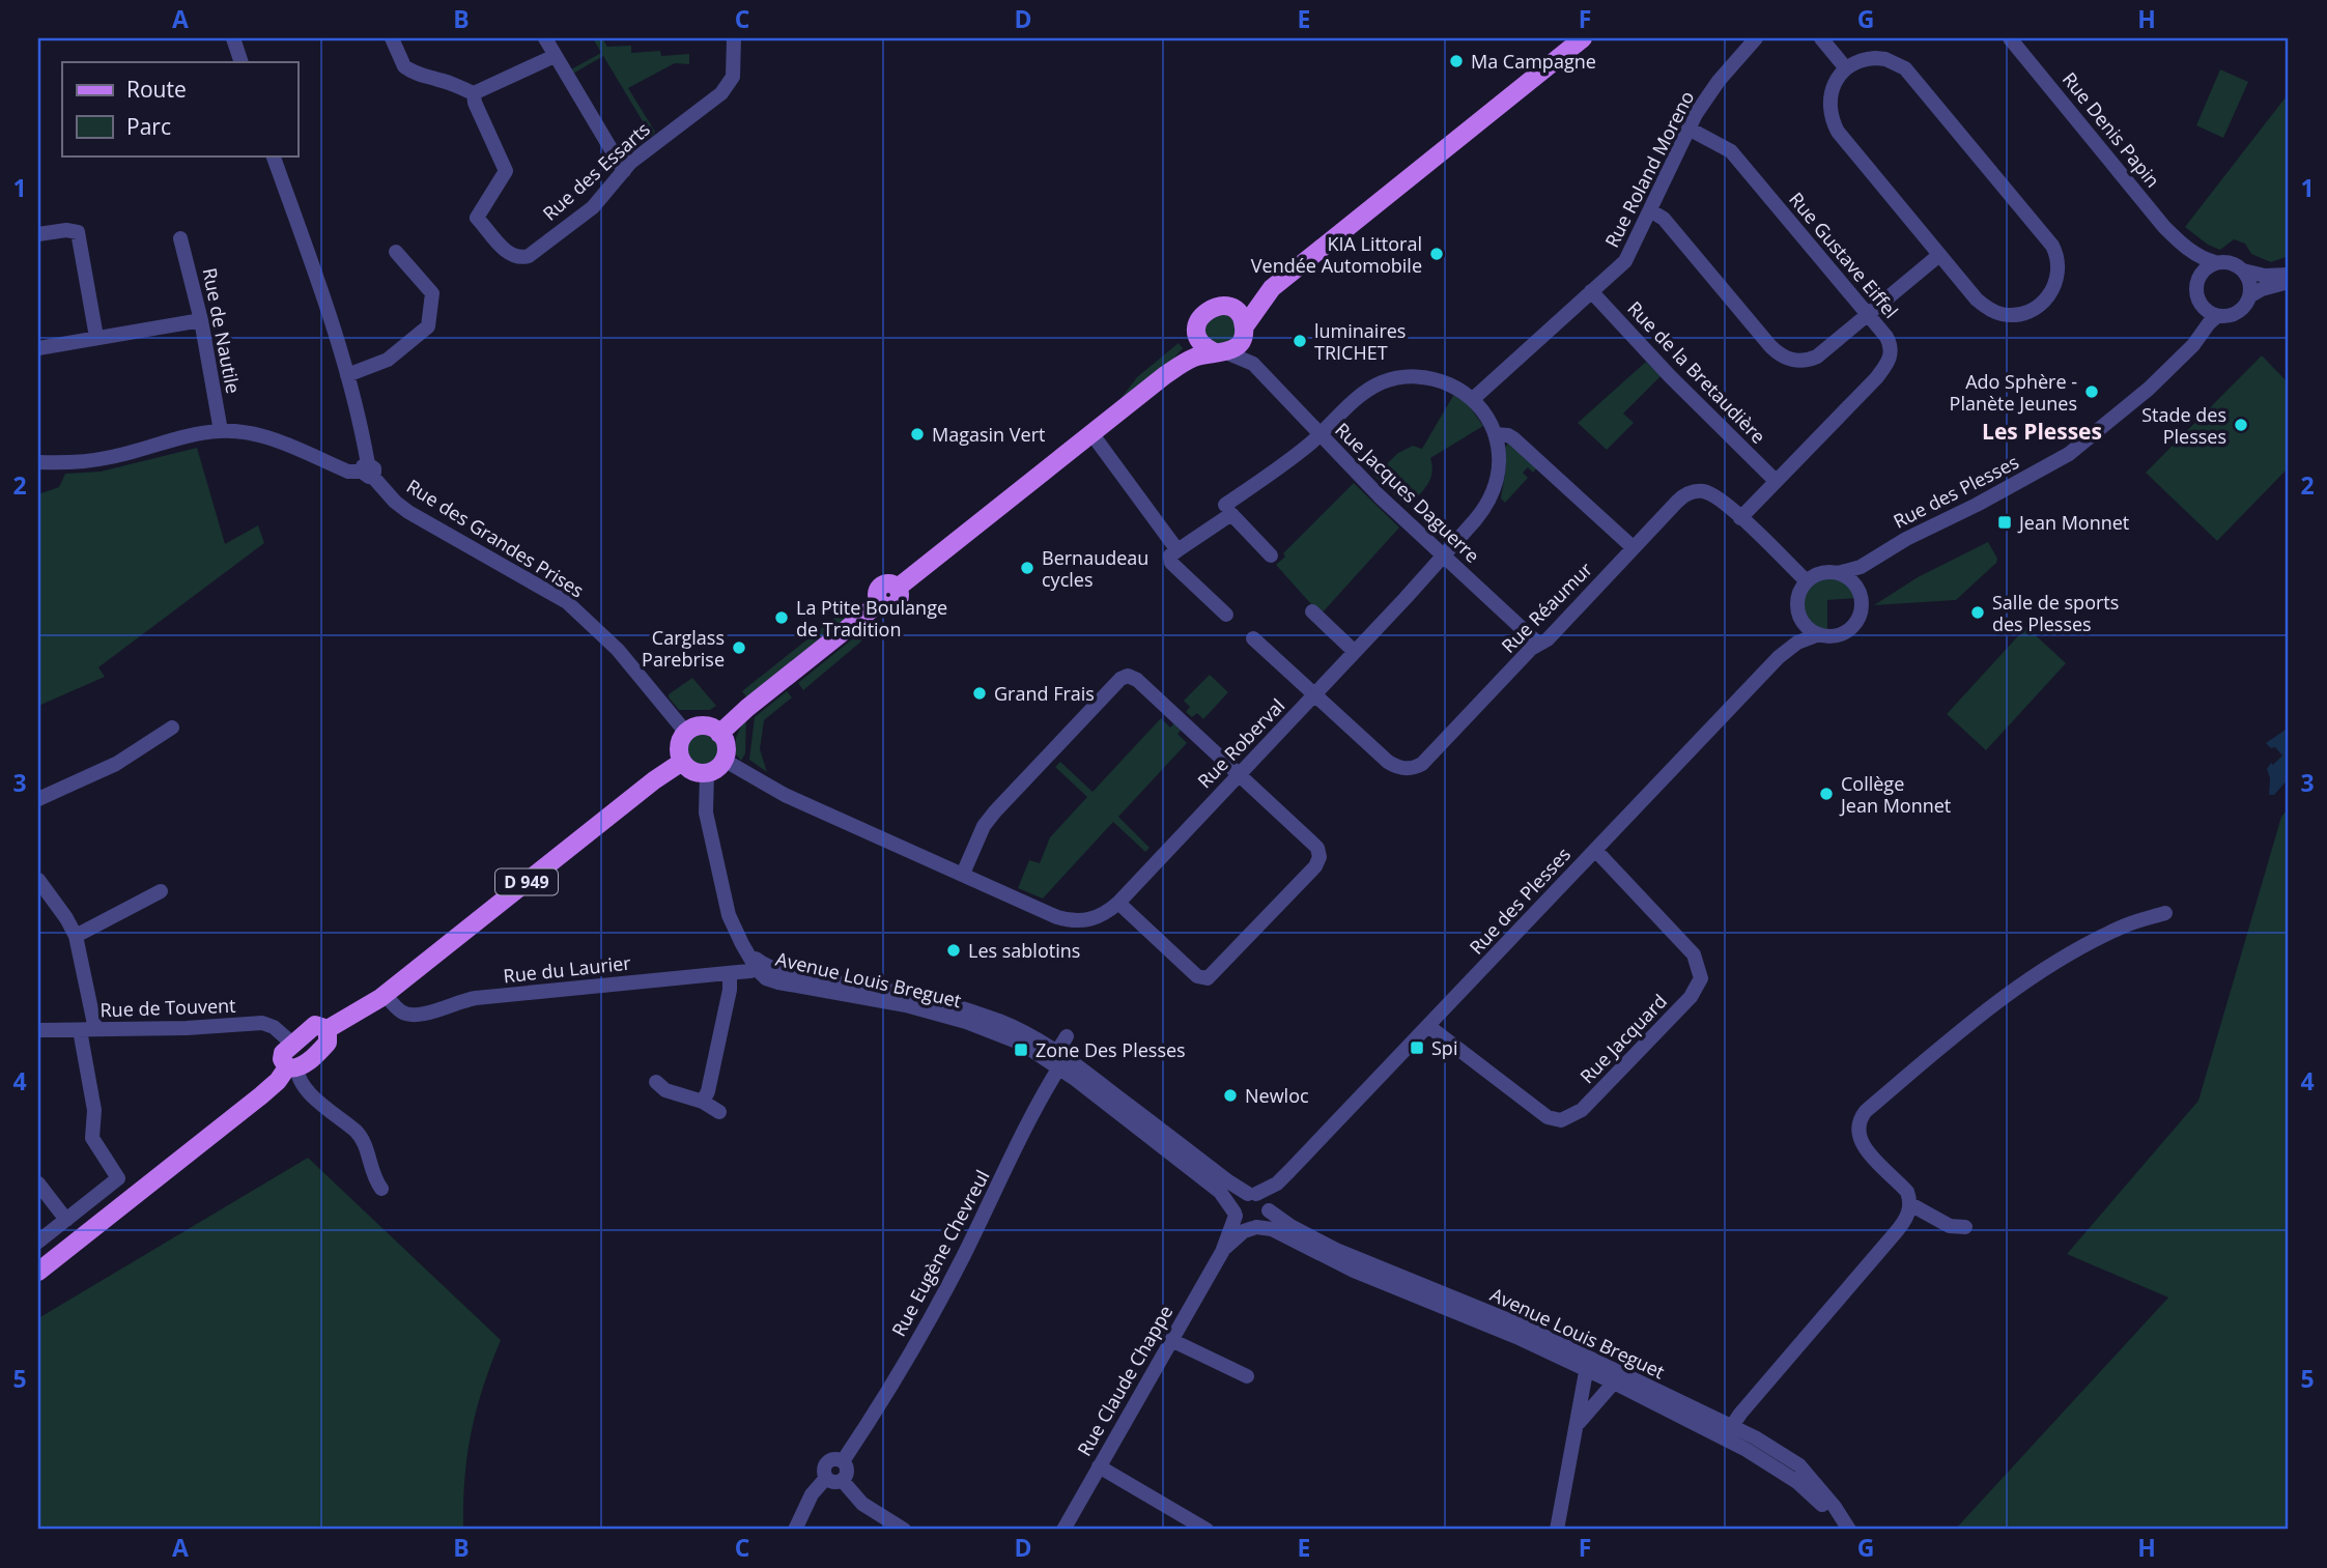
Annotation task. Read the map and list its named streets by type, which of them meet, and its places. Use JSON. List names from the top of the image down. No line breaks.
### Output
{"streets":{"main road":["D 949"],"street":["Rue Denis Papin","Rue Roland Moreno","Rue des Essarts","Rue Gustave Eiffel","Rue de Nautile","Rue de la Bretaudière","Rue des Plesses","Rue Jacques Daguerre","Rue des Grandes Prises","Rue Réaumur","Rue Roberval","Rue du Laurier","Avenue Louis Breguet","Rue de Touvent","Rue Jacquard","Rue Eugène Chevreul","Rue Claude Chappe"]},"crossings":[["Rue Denis Papin","Rue des Plesses"],["Rue Roland Moreno","Rue Gustave Eiffel"],["Rue Roland Moreno","Rue de la Bretaudière"],["Rue Roland Moreno","Rue Roberval"],["Rue Gustave Eiffel","Rue de la Bretaudière"],["Rue Gustave Eiffel","Rue Réaumur"],["Rue des Plesses","Rue Réaumur"],["Rue des Plesses","Avenue Louis Breguet"],["Rue des Plesses","Rue Jacquard"],["Rue des Plesses","Rue Claude Chappe"],["Rue Jacques Daguerre","Rue Réaumur"],["Rue Jacques Daguerre","Rue Roberval"],["Rue des Grandes Prises","Rue Roberval"],["Rue des Grandes Prises","D 949"],["Rue des Grandes Prises","Avenue Louis Breguet"],["Rue Réaumur","Rue Roberval"],["Rue Roberval","D 949"],["Rue Roberval","Avenue Louis Breguet"],["D 949","Rue du Laurier"],["D 949","Avenue Louis Breguet"],["Rue du Laurier","Avenue Louis Breguet"],["Avenue Louis Breguet","Rue Eugène Chevreul"],["Avenue Louis Breguet","Rue Claude Chappe"]],"districts":["Les Plesses"],"places":{"other":["Ma Campagne","KIA Littoral Vendée Automobile","luminaires TRICHET","Ado Sphère - Planète Jeunes","Stade des Plesses","Magasin Vert","Bernaudeau cycles","Salle de sports des Plesses","La Ptite Boulange de Tradition","Carglass Parebrise","Grand Frais","Collège Jean Monnet","Les sablotins","Newloc"],"transit":["Jean Monnet","Spi","Zone Des Plesses"]},"legend":["Route","Parc"],"grid":{"columns":["A","B","C","D","E","F","G","H"],"rows":["1","2","3","4","5"]}}
